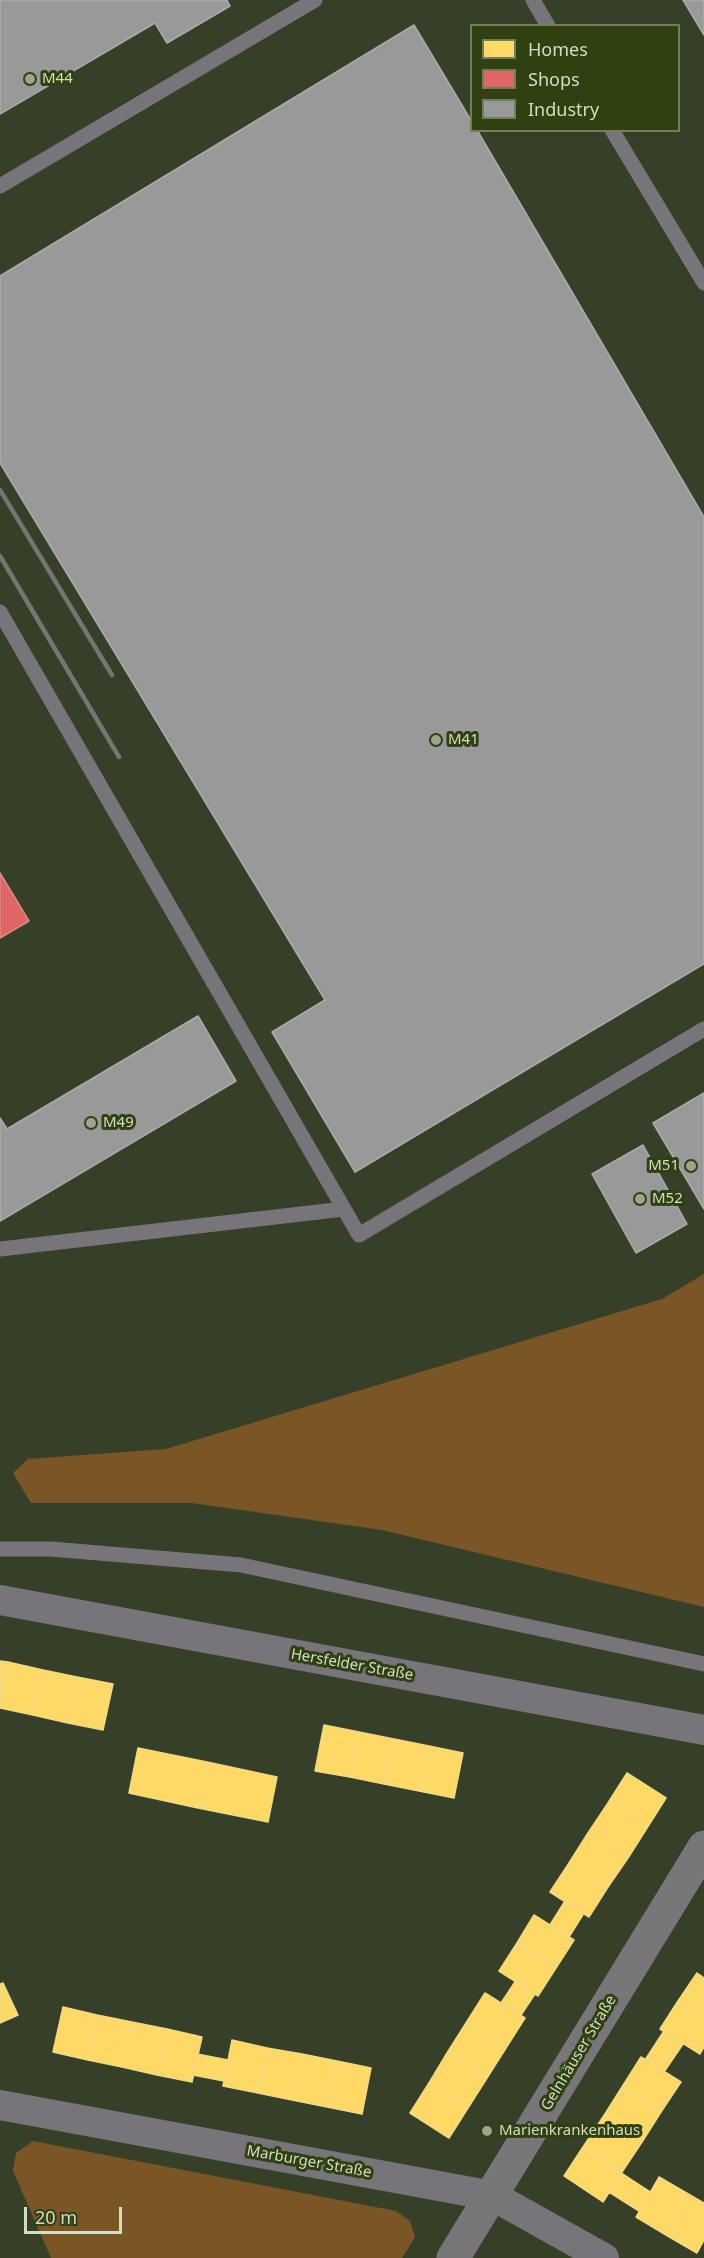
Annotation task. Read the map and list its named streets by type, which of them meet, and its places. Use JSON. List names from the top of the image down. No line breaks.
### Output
{"streets":{"main road":["Gelnhäuser Straße"],"street":["Hersfelder Straße","Marburger Straße"]},"crossings":[["Gelnhäuser Straße","Marburger Straße"]],"places":["M44","M41","M49","M51","M52","Marienkrankenhaus"],"legend":["Homes","Shops","Industry"],"scale_bar":"20 m"}
